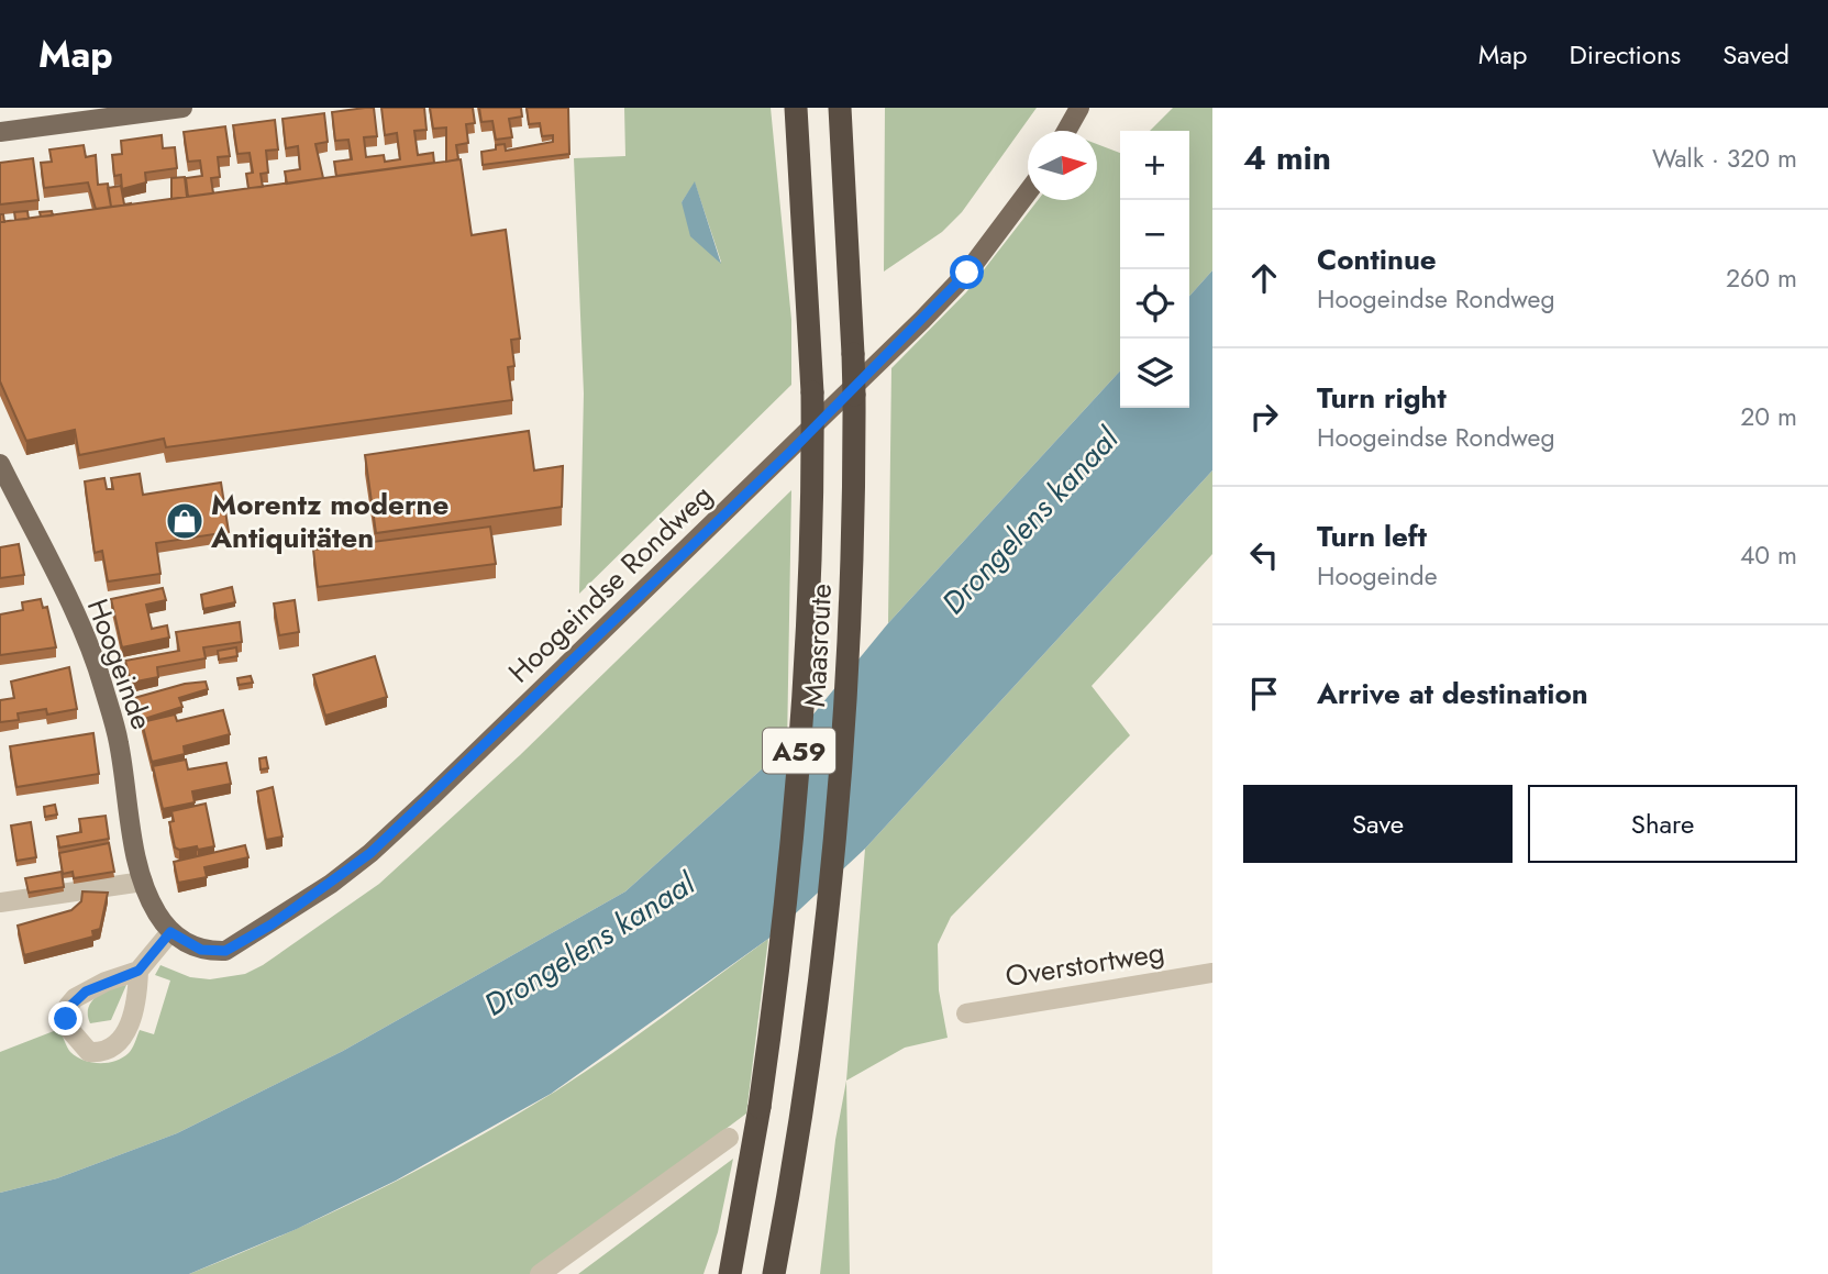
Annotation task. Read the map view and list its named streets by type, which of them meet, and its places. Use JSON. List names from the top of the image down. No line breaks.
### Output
{"streets":{"highway":["Maasroute","A59"],"main road":["Hoogeindse Rondweg","Hoogeinde"],"street":["Overstortweg"]},"crossings":[["Hoogeindse Rondweg","Hoogeinde"]],"water":["Drongelens kanaal"],"places":{"shop":["Morentz moderne Antiquitäten"]},"north":"right","page":{"header":"Map","nav":["Map","Directions","Saved"],"heading":["4 min","Walk · 320 m"],"map_buttons":["+","−"],"list":[["Continue","Hoogeindse Rondweg","260 m"],["Turn right","Hoogeindse Rondweg","20 m"],["Turn left","Hoogeinde","40 m"],"Arrive at destination"],"buttons":["Save","Share"]}}
